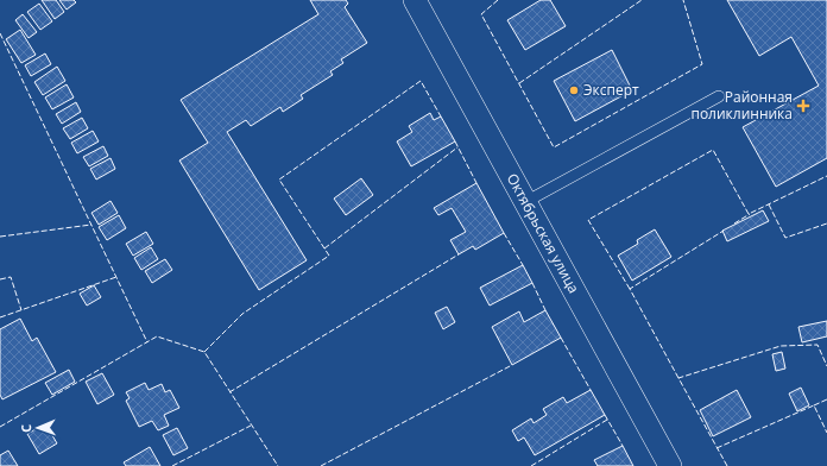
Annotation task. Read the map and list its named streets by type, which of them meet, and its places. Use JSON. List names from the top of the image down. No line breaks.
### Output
{"streets":{"street":["Октябрьская улица"]},"places":{"other":["Эксперт"],"health":["Районная поликлинника"]},"north":"left"}
